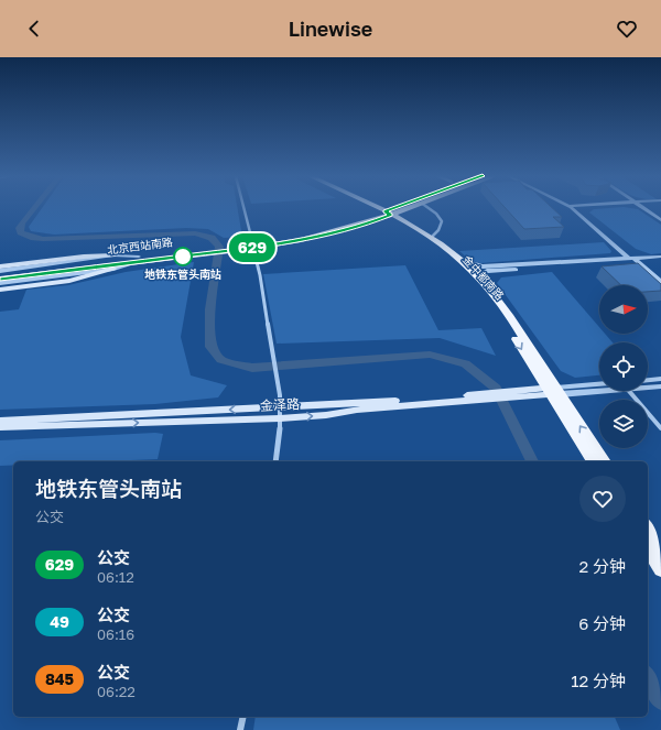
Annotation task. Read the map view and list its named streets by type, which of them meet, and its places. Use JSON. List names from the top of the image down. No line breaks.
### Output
{"streets":{"main road":["北京西站南路","金泽路"]},"places":["地铁东管头南站"],"lines":["bus line 629"],"north":"right","page":{"header":"Linewise","on_map":"629","heading":["地铁东管头南站","公交"],"list":[{"mark":"629","name":"公交","note":"06:12","value":"2 分钟"},{"mark":"49","name":"公交","note":"06:16","value":"6 分钟"},{"mark":"845","name":"公交","note":"06:22","value":"12 分钟"}]}}
